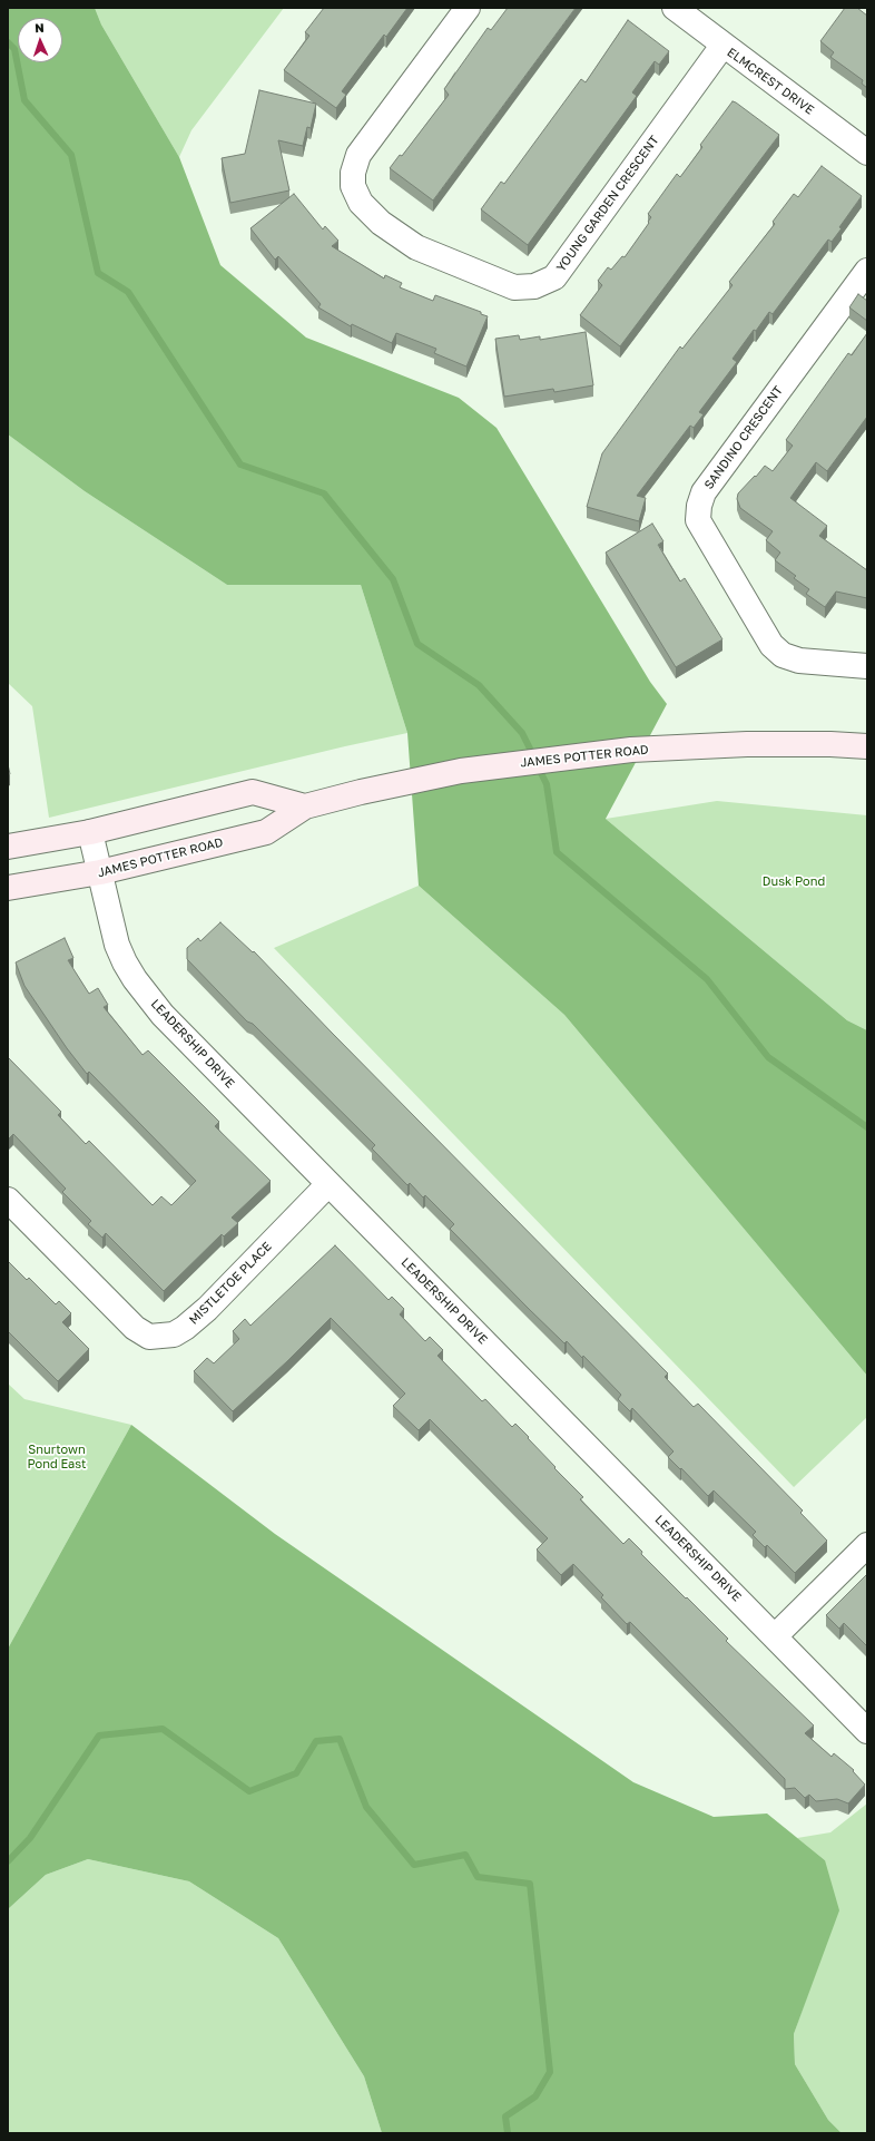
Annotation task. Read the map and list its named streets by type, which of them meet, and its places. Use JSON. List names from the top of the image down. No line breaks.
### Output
{"streets":{"main road":["JAMES POTTER ROAD"],"street":["ELMCREST DRIVE","YOUNG GARDEN CRESCENT","SANDINO CRESCENT","LEADERSHIP DRIVE","MISTLETOE PLACE"]},"crossings":[["ELMCREST DRIVE","YOUNG GARDEN CRESCENT"],["JAMES POTTER ROAD","LEADERSHIP DRIVE"],["LEADERSHIP DRIVE","MISTLETOE PLACE"]],"parks":["Dusk Pond","Snurtown Pond East"],"north":"top"}
